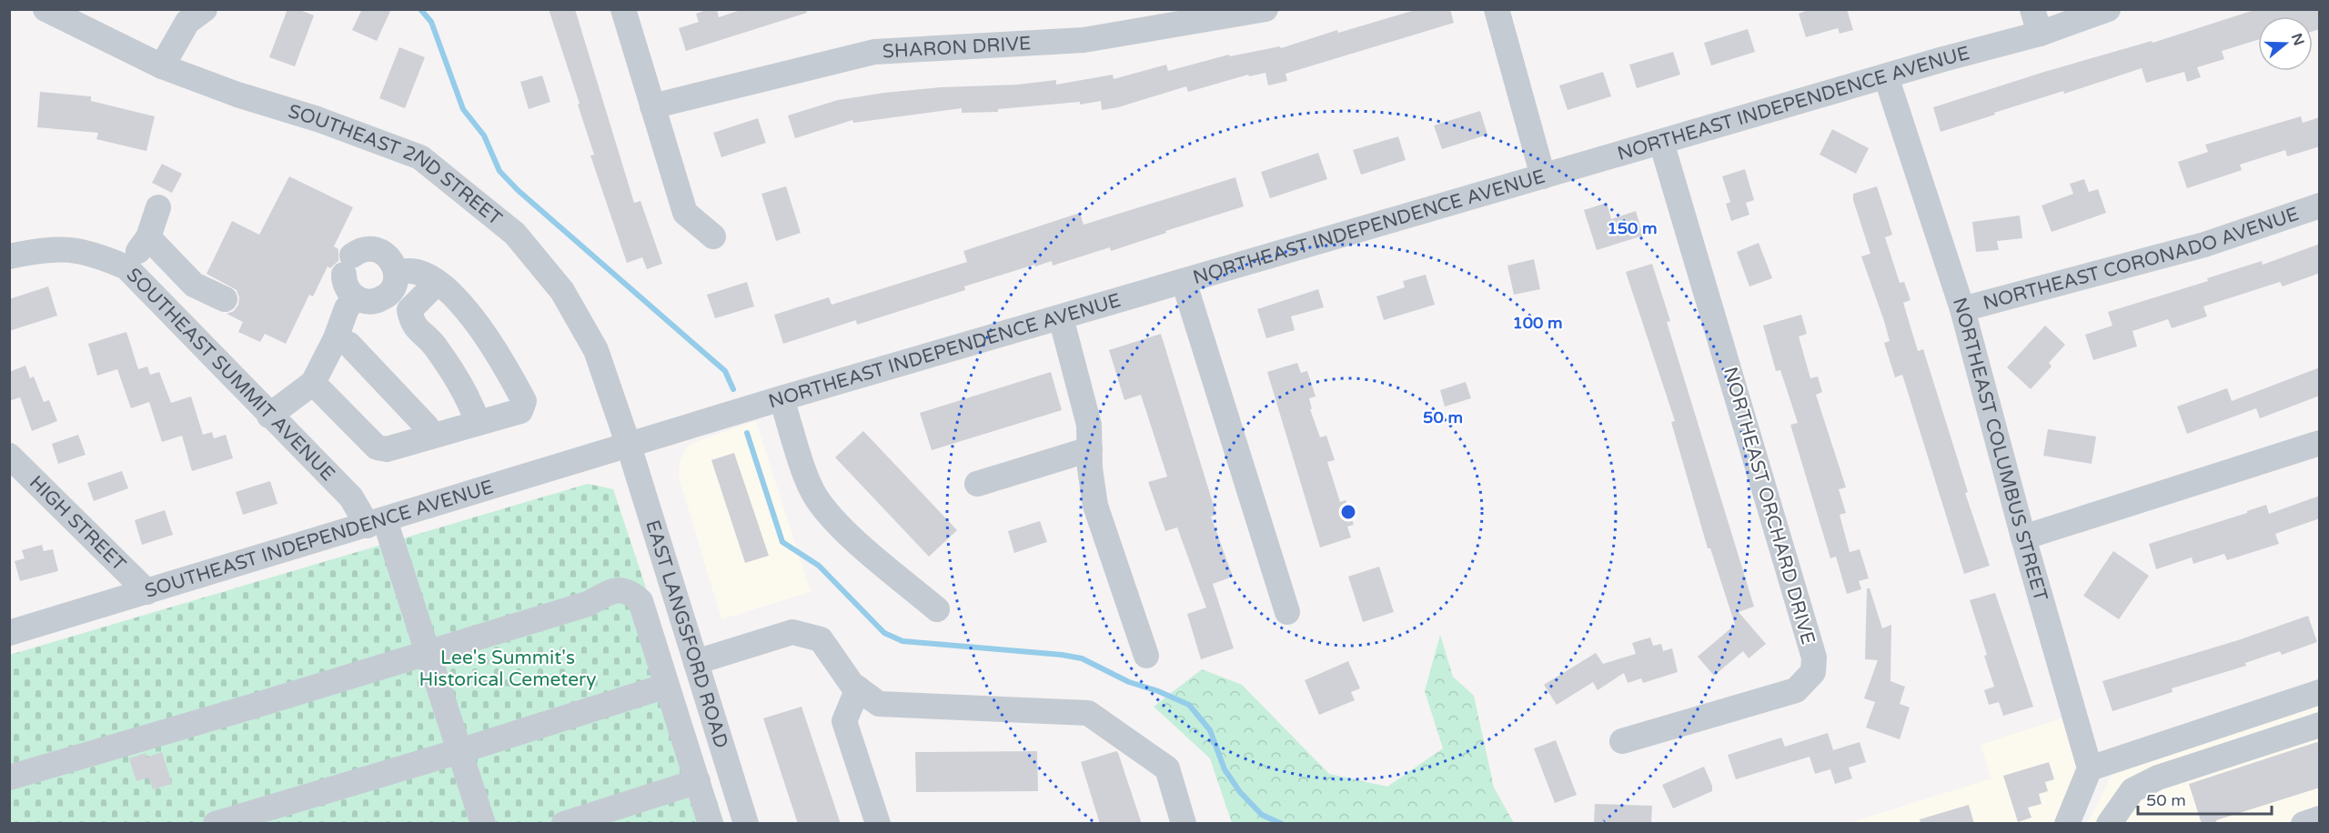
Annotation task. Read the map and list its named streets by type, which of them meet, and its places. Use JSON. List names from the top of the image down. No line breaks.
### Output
{"streets":{"street":["SHARON DRIVE","NORTHEAST INDEPENDENCE AVENUE","SOUTHEAST 2ND STREET","NORTHEAST CORONADO AVENUE","SOUTHEAST SUMMIT AVENUE","NORTHEAST COLUMBUS STREET","NORTHEAST ORCHARD DRIVE","HIGH STREET","SOUTHEAST INDEPENDENCE AVENUE","EAST LANGSFORD ROAD"]},"crossings":[["NORTHEAST INDEPENDENCE AVENUE","SOUTHEAST 2ND STREET"],["NORTHEAST INDEPENDENCE AVENUE","NORTHEAST COLUMBUS STREET"],["NORTHEAST INDEPENDENCE AVENUE","NORTHEAST ORCHARD DRIVE"],["NORTHEAST INDEPENDENCE AVENUE","SOUTHEAST INDEPENDENCE AVENUE"],["NORTHEAST INDEPENDENCE AVENUE","EAST LANGSFORD ROAD"],["SOUTHEAST 2ND STREET","SOUTHEAST INDEPENDENCE AVENUE"],["SOUTHEAST 2ND STREET","EAST LANGSFORD ROAD"],["NORTHEAST CORONADO AVENUE","NORTHEAST COLUMBUS STREET"],["SOUTHEAST SUMMIT AVENUE","SOUTHEAST INDEPENDENCE AVENUE"],["HIGH STREET","SOUTHEAST INDEPENDENCE AVENUE"],["SOUTHEAST INDEPENDENCE AVENUE","EAST LANGSFORD ROAD"]],"parks":["Lee's Summit's Historical Cemetery"],"scale_bar":"50 m","north":"right","rings":["150 m","100 m","50 m"]}
